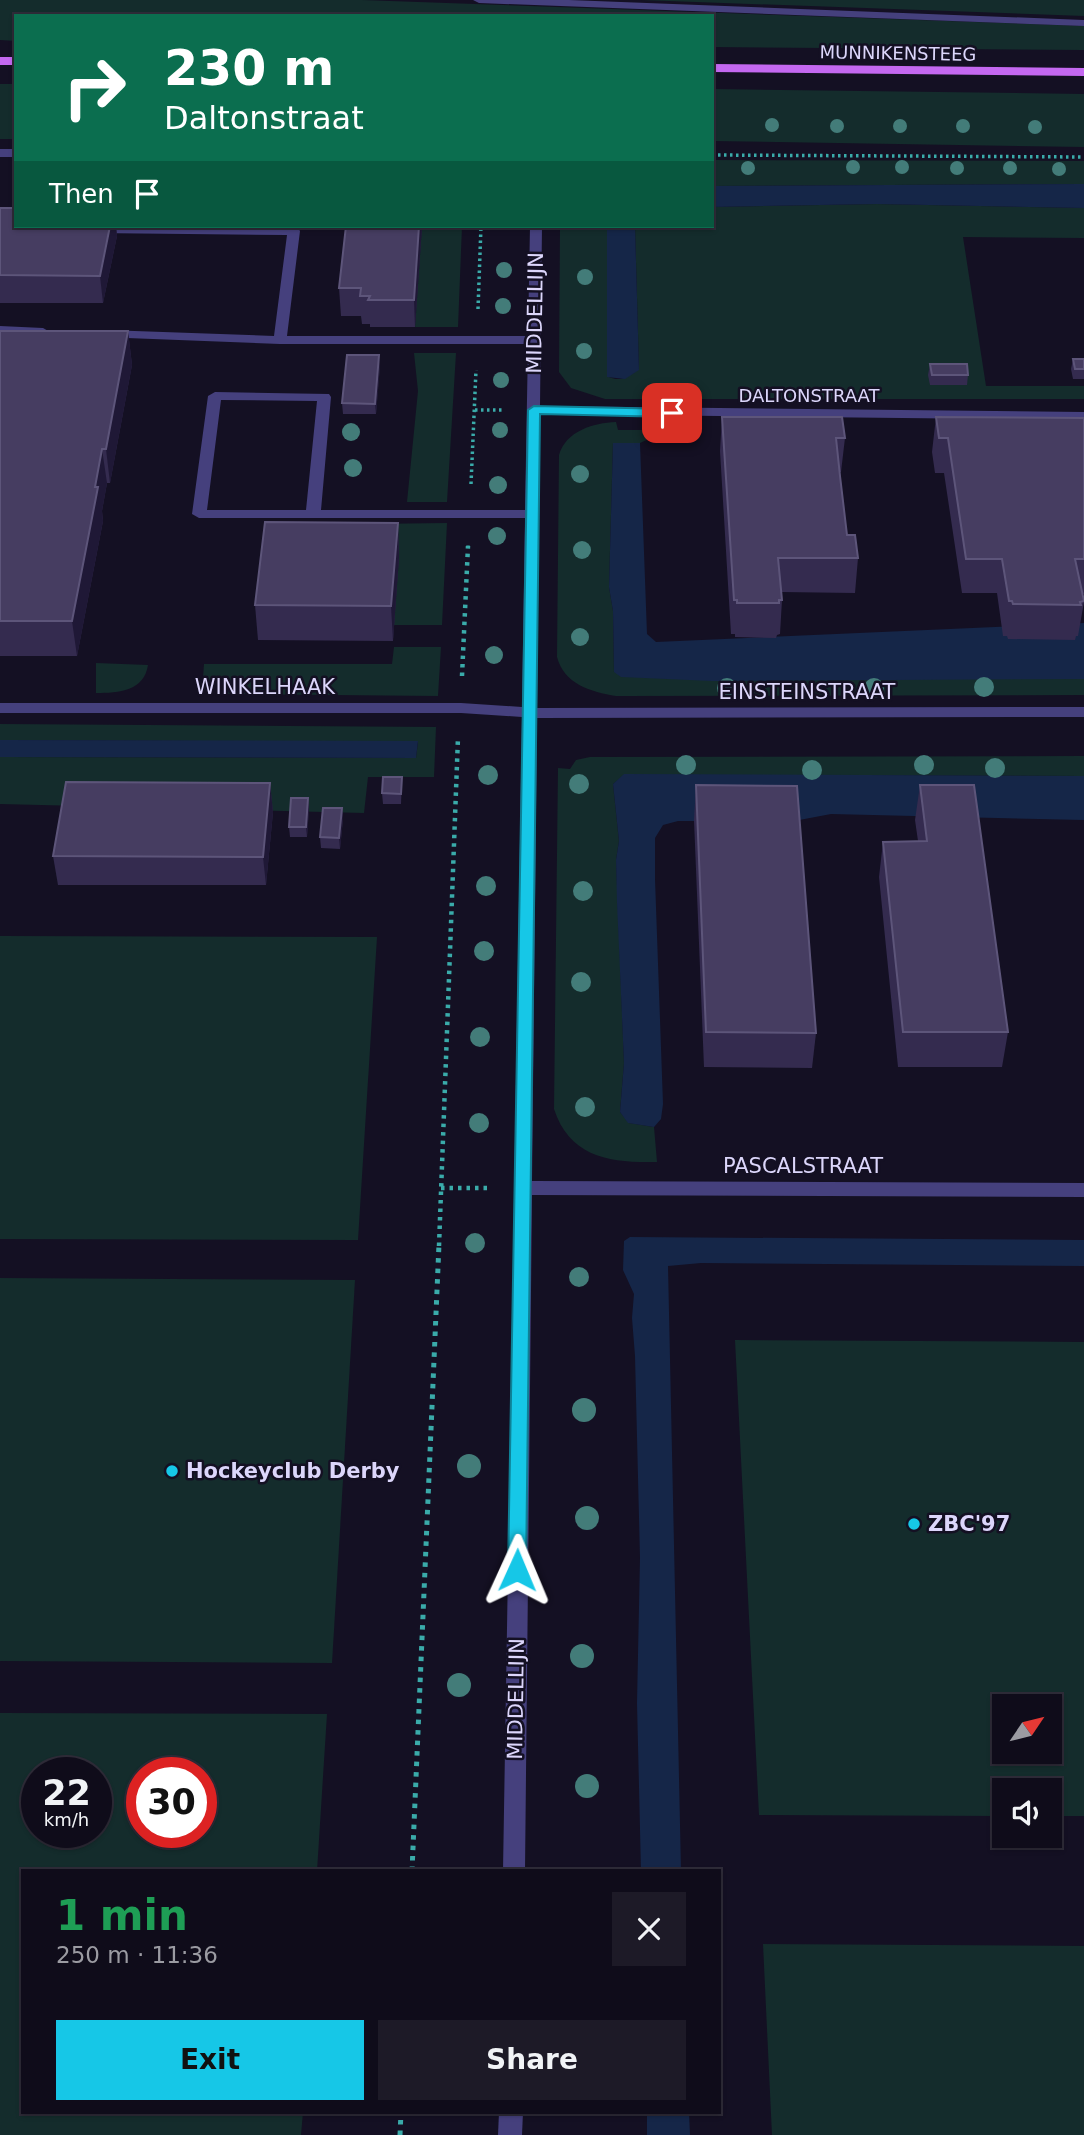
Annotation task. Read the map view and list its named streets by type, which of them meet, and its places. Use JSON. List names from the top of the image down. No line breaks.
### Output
{"streets":{"main road":["MUNNIKENSTEEG"],"street":["MIDDELLIJN","DALTONSTRAAT","WINKELHAAK","EINSTEINSTRAAT","PASCALSTRAAT"]},"crossings":[["MIDDELLIJN","DALTONSTRAAT"],["MIDDELLIJN","WINKELHAAK"],["MIDDELLIJN","EINSTEINSTRAAT"],["MIDDELLIJN","PASCALSTRAAT"],["WINKELHAAK","EINSTEINSTRAAT"]],"places":["Hockeyclub Derby","ZBC'97"],"north":"top right","page":{"turn":["230 m","Daltonstraat"],"then":"Then","speed":"22 km/h","limit":"30","heading":["1 min","250 m · 11:36"],"buttons":["Exit","Share"]}}
